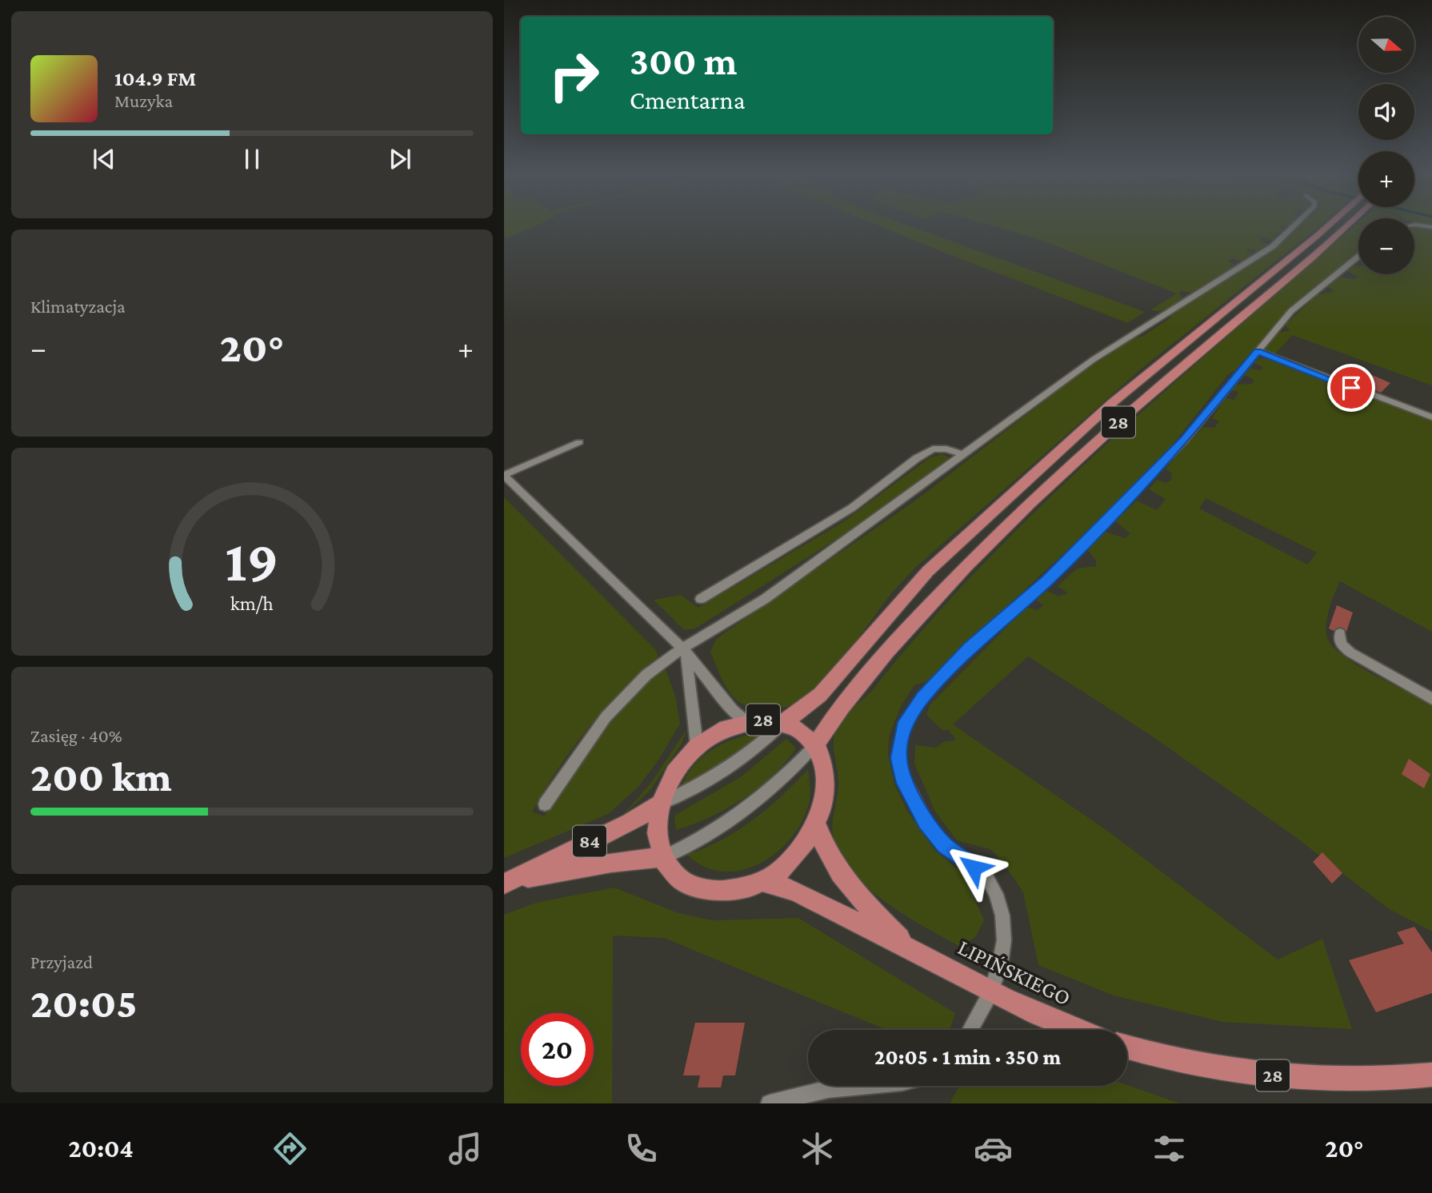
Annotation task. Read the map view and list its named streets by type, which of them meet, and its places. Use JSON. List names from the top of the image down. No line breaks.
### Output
{"streets":{"main road":["28","84","LIPIŃSKIEGO"]},"crossings":[["28","84"],["28","LIPIŃSKIEGO"]],"north":"right","page":{"map_buttons":["+","−"],"turn":["300 m","Cmentarna"],"song":["104.9 FM","Muzyka"],"tile":["Klimatyzacja",["Zasięg · 40%","200 km"],["Przyjazd","20:05"]],"heat":["−","20°","+"],"limit":"20","trip":"20:05 · 1 min · 350 m","tabs":["20:04","20°"],"gauge":["19","km/h"]}}
